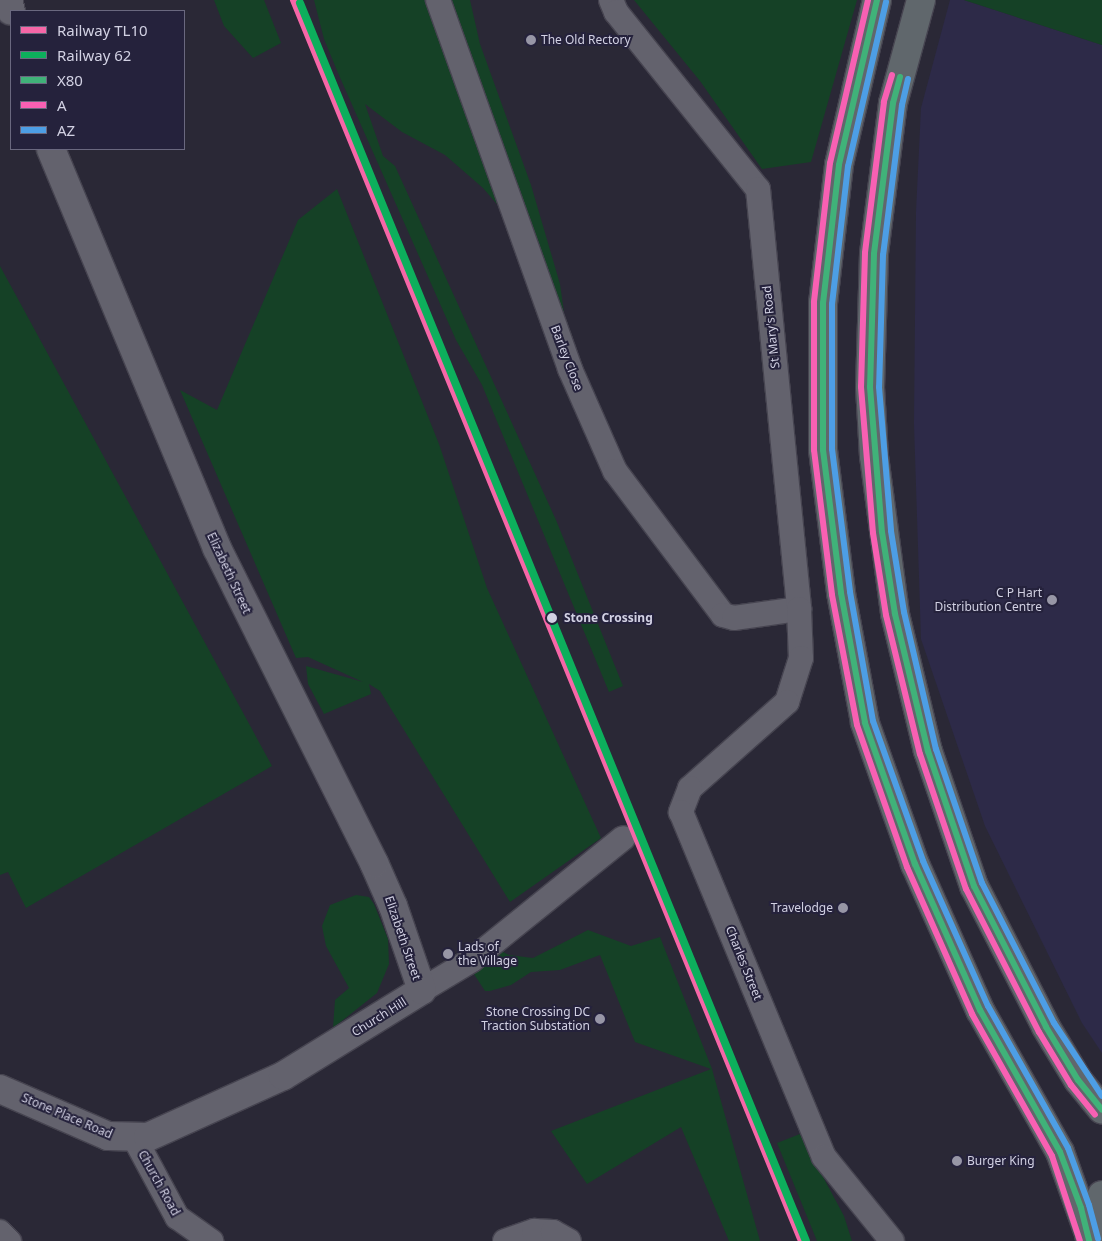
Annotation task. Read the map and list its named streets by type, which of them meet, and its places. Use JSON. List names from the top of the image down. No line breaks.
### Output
{"streets":{"street":["St Mary's Road","Barley Close","Elizabeth Street","Charles Street","Church Hill","Stone Place Road","Church Road"]},"crossings":[["St Mary's Road","Barley Close"],["St Mary's Road","Charles Street"],["Elizabeth Street","Church Hill"],["Church Hill","Stone Place Road"],["Church Hill","Church Road"],["Stone Place Road","Church Road"]],"places":["The Old Rectory","C P Hart Distribution Centre","Stone Crossing","Travelodge","Lads of the Village","Stone Crossing DC Traction Substation","Burger King"],"lines":["rail line TL10","transit line X80","transit line A","transit line AZ","rail line 62"],"legend":["Railway TL10","Railway 62","X80","A","AZ"]}
